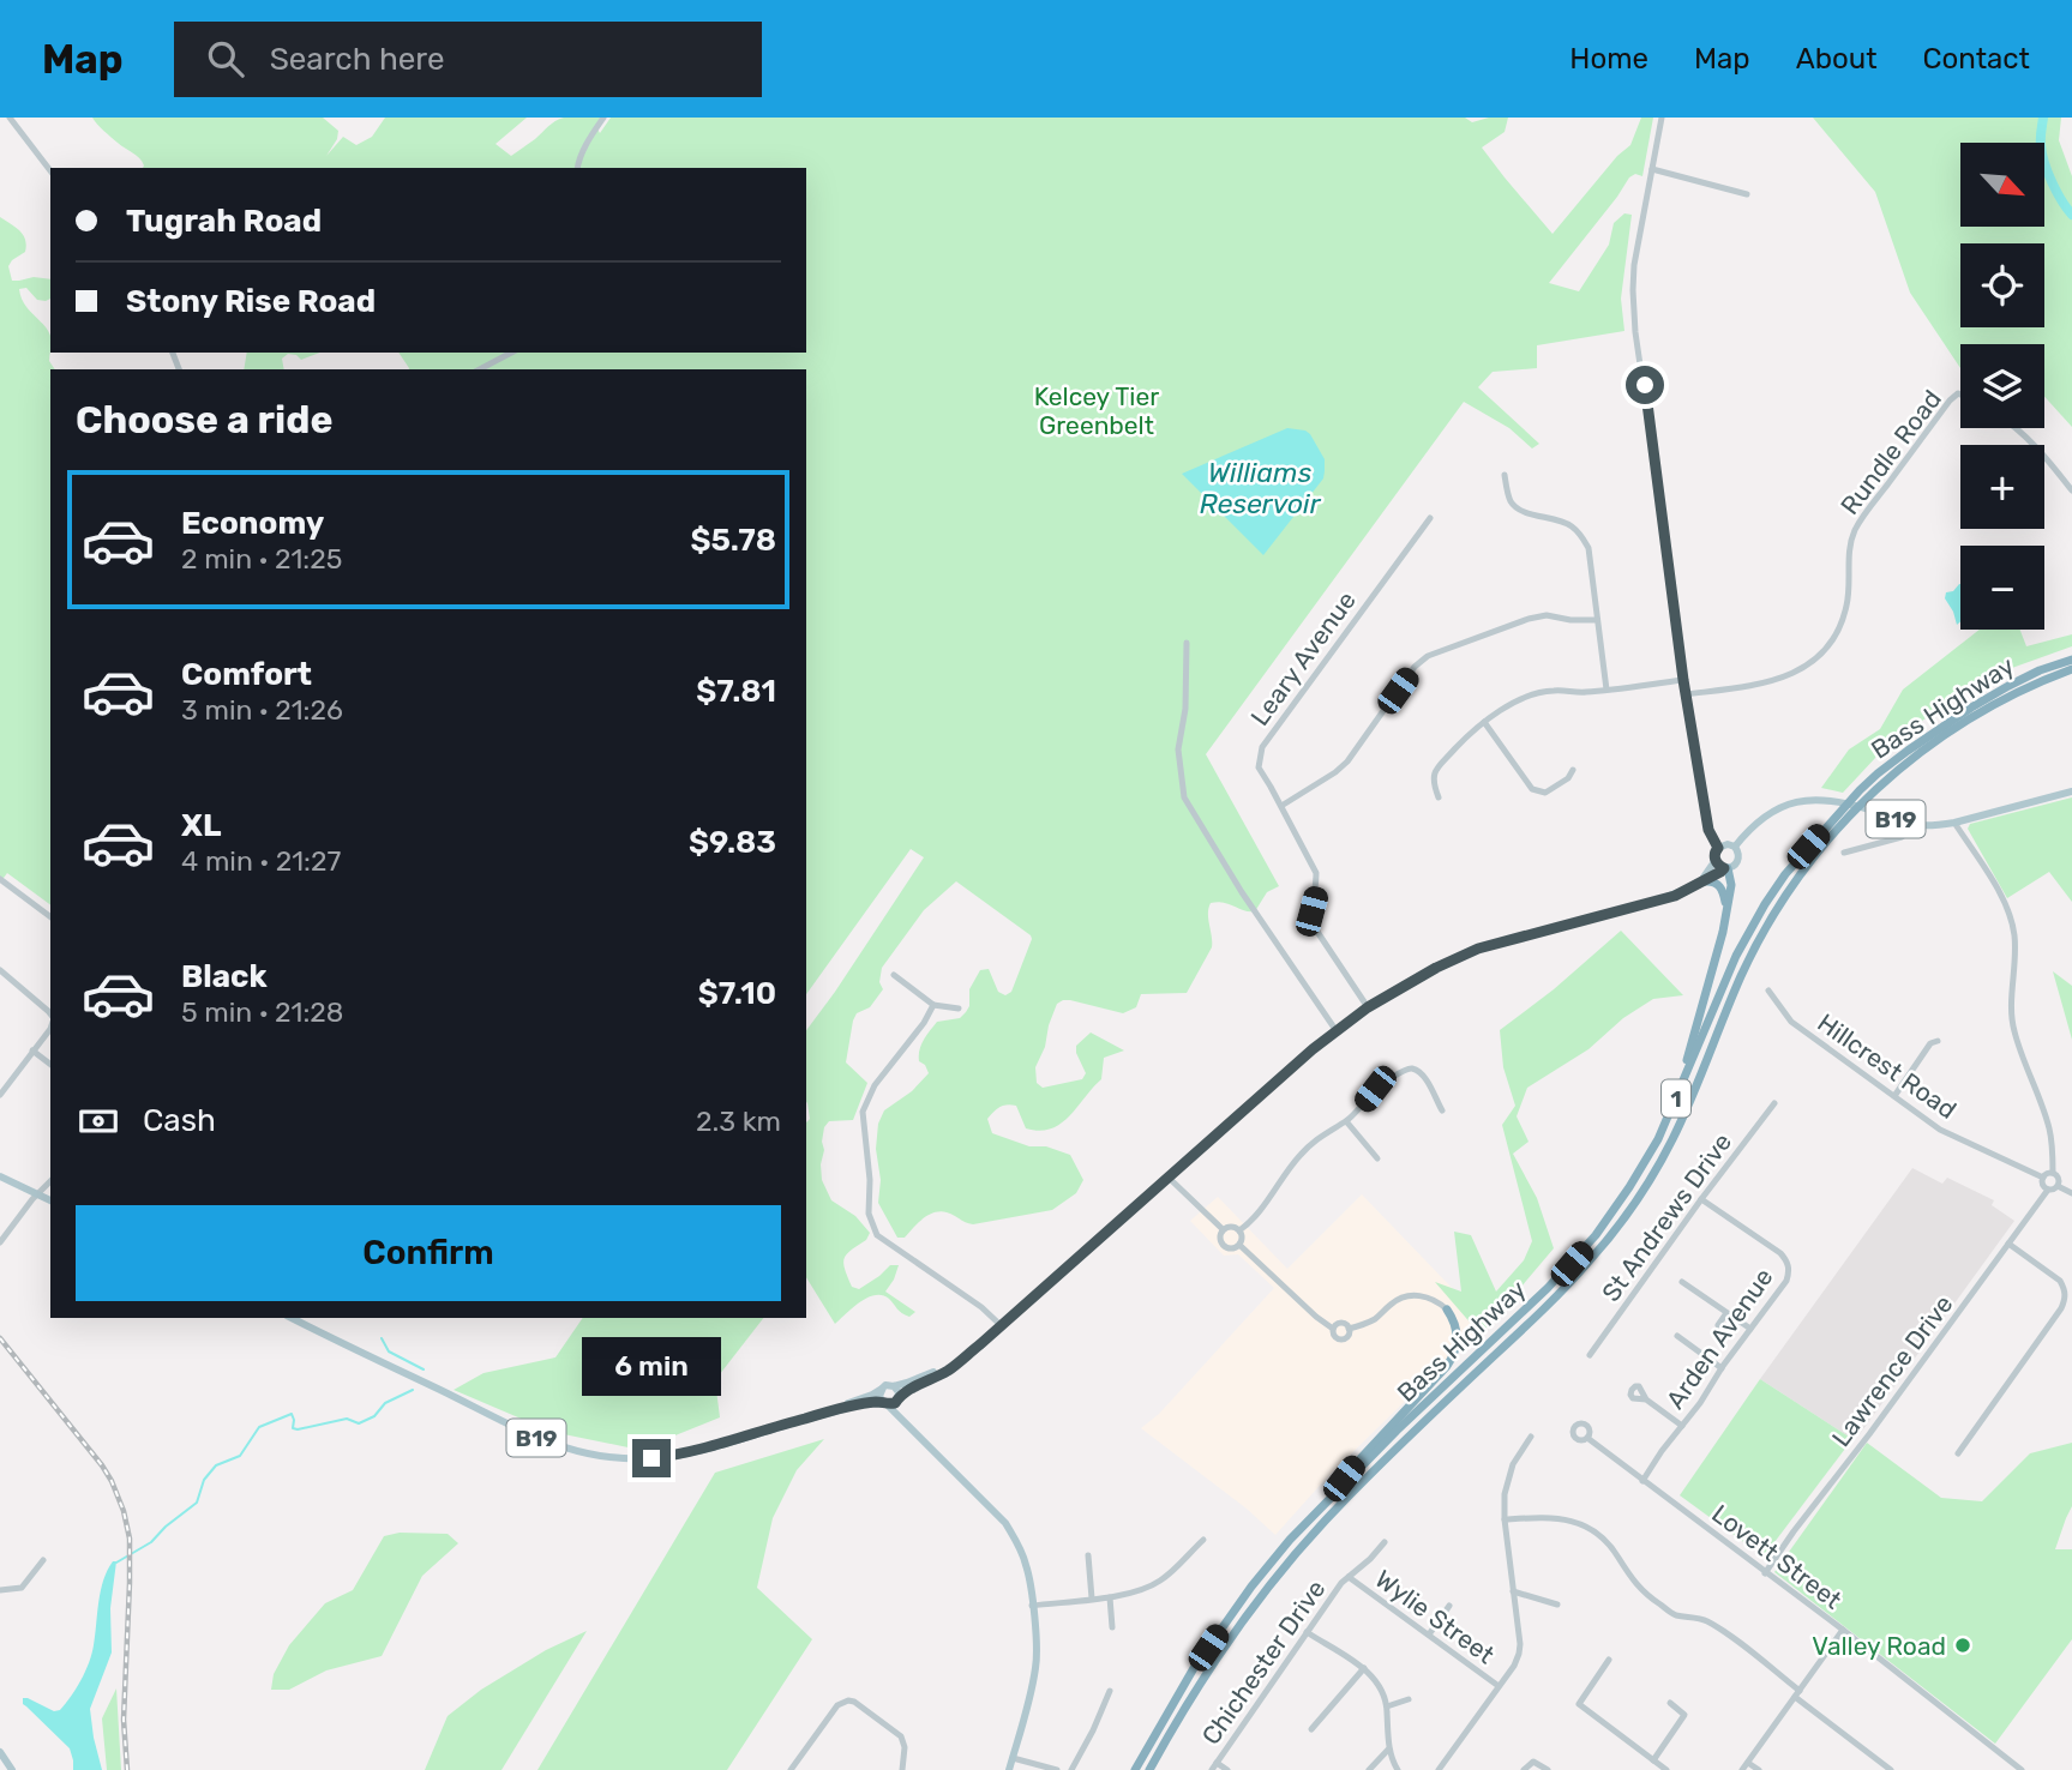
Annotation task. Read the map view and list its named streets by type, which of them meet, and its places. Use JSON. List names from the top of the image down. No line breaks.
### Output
{"streets":{"highway":["Bass Highway","1"],"main road":["B19"],"street":["Rundle Road","Leary Avenue","Hillcrest Road","St Andrews Drive","Arden Avenue","Lawrence Drive","Lovett Street","Wylie Street","Chichester Drive"]},"crossings":[["Leary Avenue","B19"],["Hillcrest Road","Lawrence Drive"],["St Andrews Drive","Arden Avenue"],["Arden Avenue","Lovett Street"],["Lawrence Drive","Lovett Street"],["Wylie Street","Chichester Drive"]],"water":["Williams Reservoir"],"parks":["Kelcey Tier Greenbelt"],"places":["Valley Road"],"north":"bottom right","page":{"header":"Map","search":"Search here","nav":["Home","Map","About","Contact"],"map_buttons":["+","−"],"banner":["Tugrah Road","Stony Rise Road"],"heading":"Choose a ride","list":[{"name":"Economy","note":"2 min · 21:25","value":"$5.78"},{"name":"Comfort","note":"3 min · 21:26","value":"$7.81"},{"name":"XL","note":"4 min · 21:27","value":"$9.83"},{"name":"Black","note":"5 min · 21:28","value":"$7.10"}],"pay":["Cash","2.3 km"],"buttons":"Confirm","bubble":"6 min"}}
